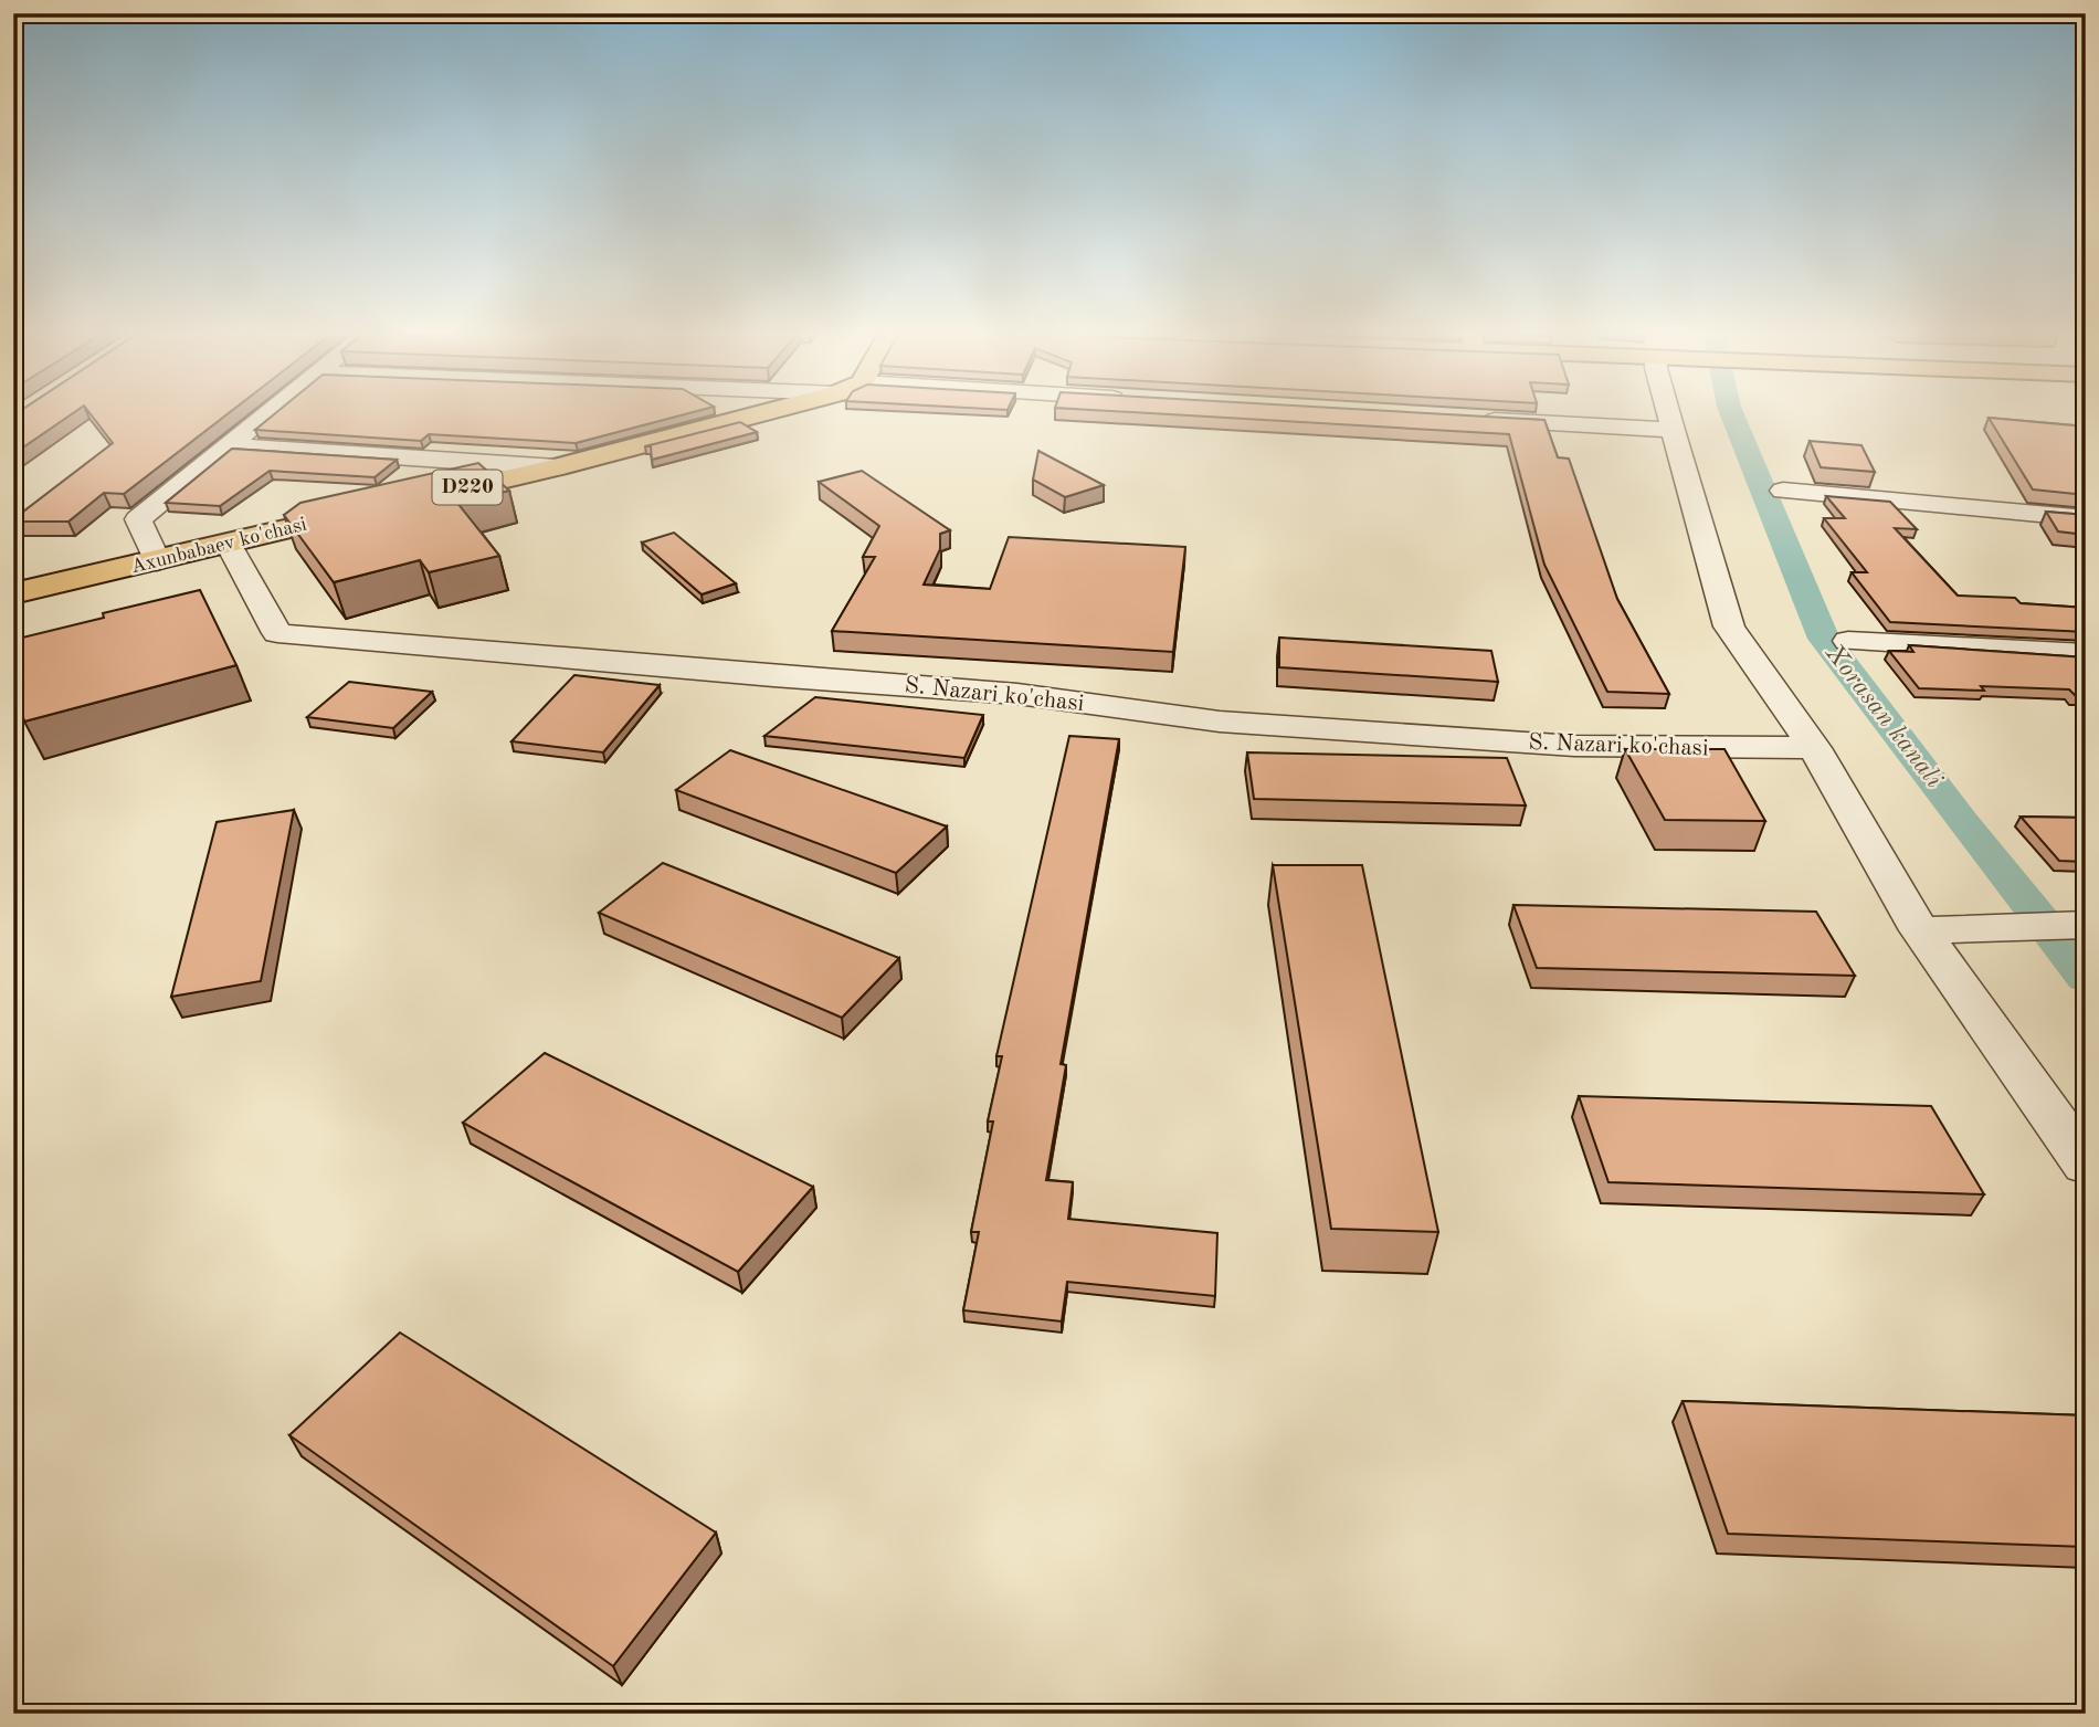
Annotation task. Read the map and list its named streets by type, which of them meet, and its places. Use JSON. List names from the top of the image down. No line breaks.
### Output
{"streets":{"main road":["D220","Axunbabaev ko'chasi"],"street":["S. Nazari ko'chasi"]},"crossings":[["Axunbabaev ko'chasi","S. Nazari ko'chasi"]],"water":["Xorasan kanali"]}
